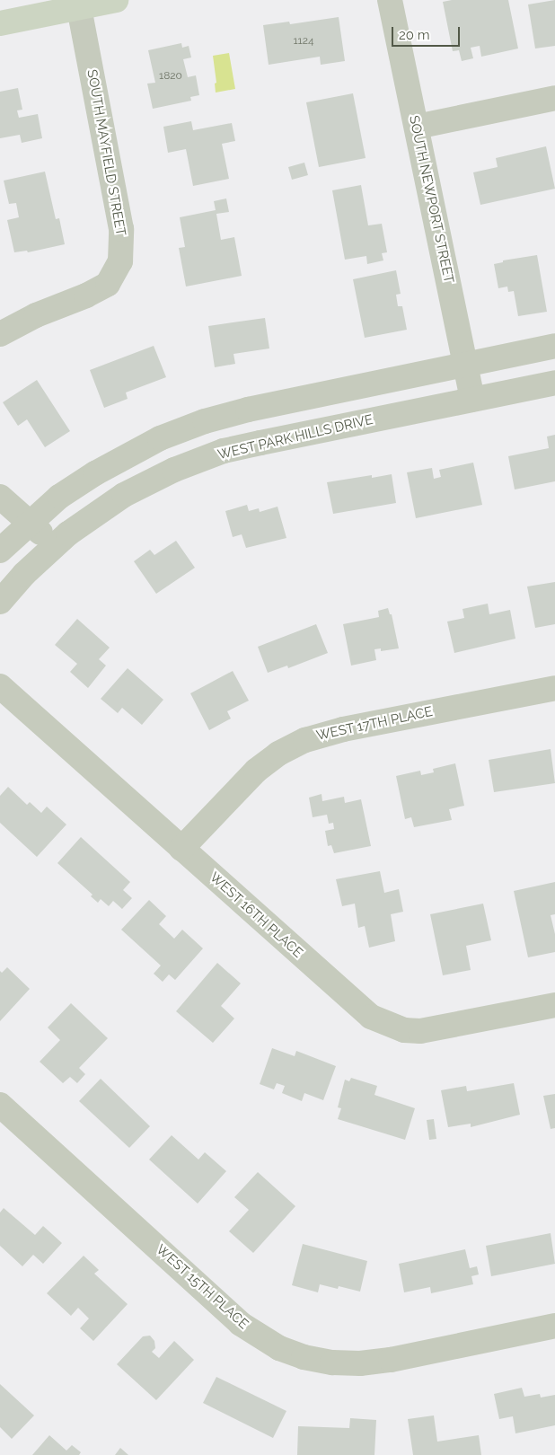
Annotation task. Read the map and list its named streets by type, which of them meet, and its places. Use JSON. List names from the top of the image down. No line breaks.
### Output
{"streets":{"street":["SOUTH MAYFIELD STREET","SOUTH NEWPORT STREET","WEST PARK HILLS DRIVE","WEST 17TH PLACE","WEST 16TH PLACE","WEST 15TH PLACE"]},"crossings":[["SOUTH NEWPORT STREET","WEST PARK HILLS DRIVE"],["WEST 17TH PLACE","WEST 16TH PLACE"]],"house_numbers":["1124","1820"],"scale_bar":"20 m"}
